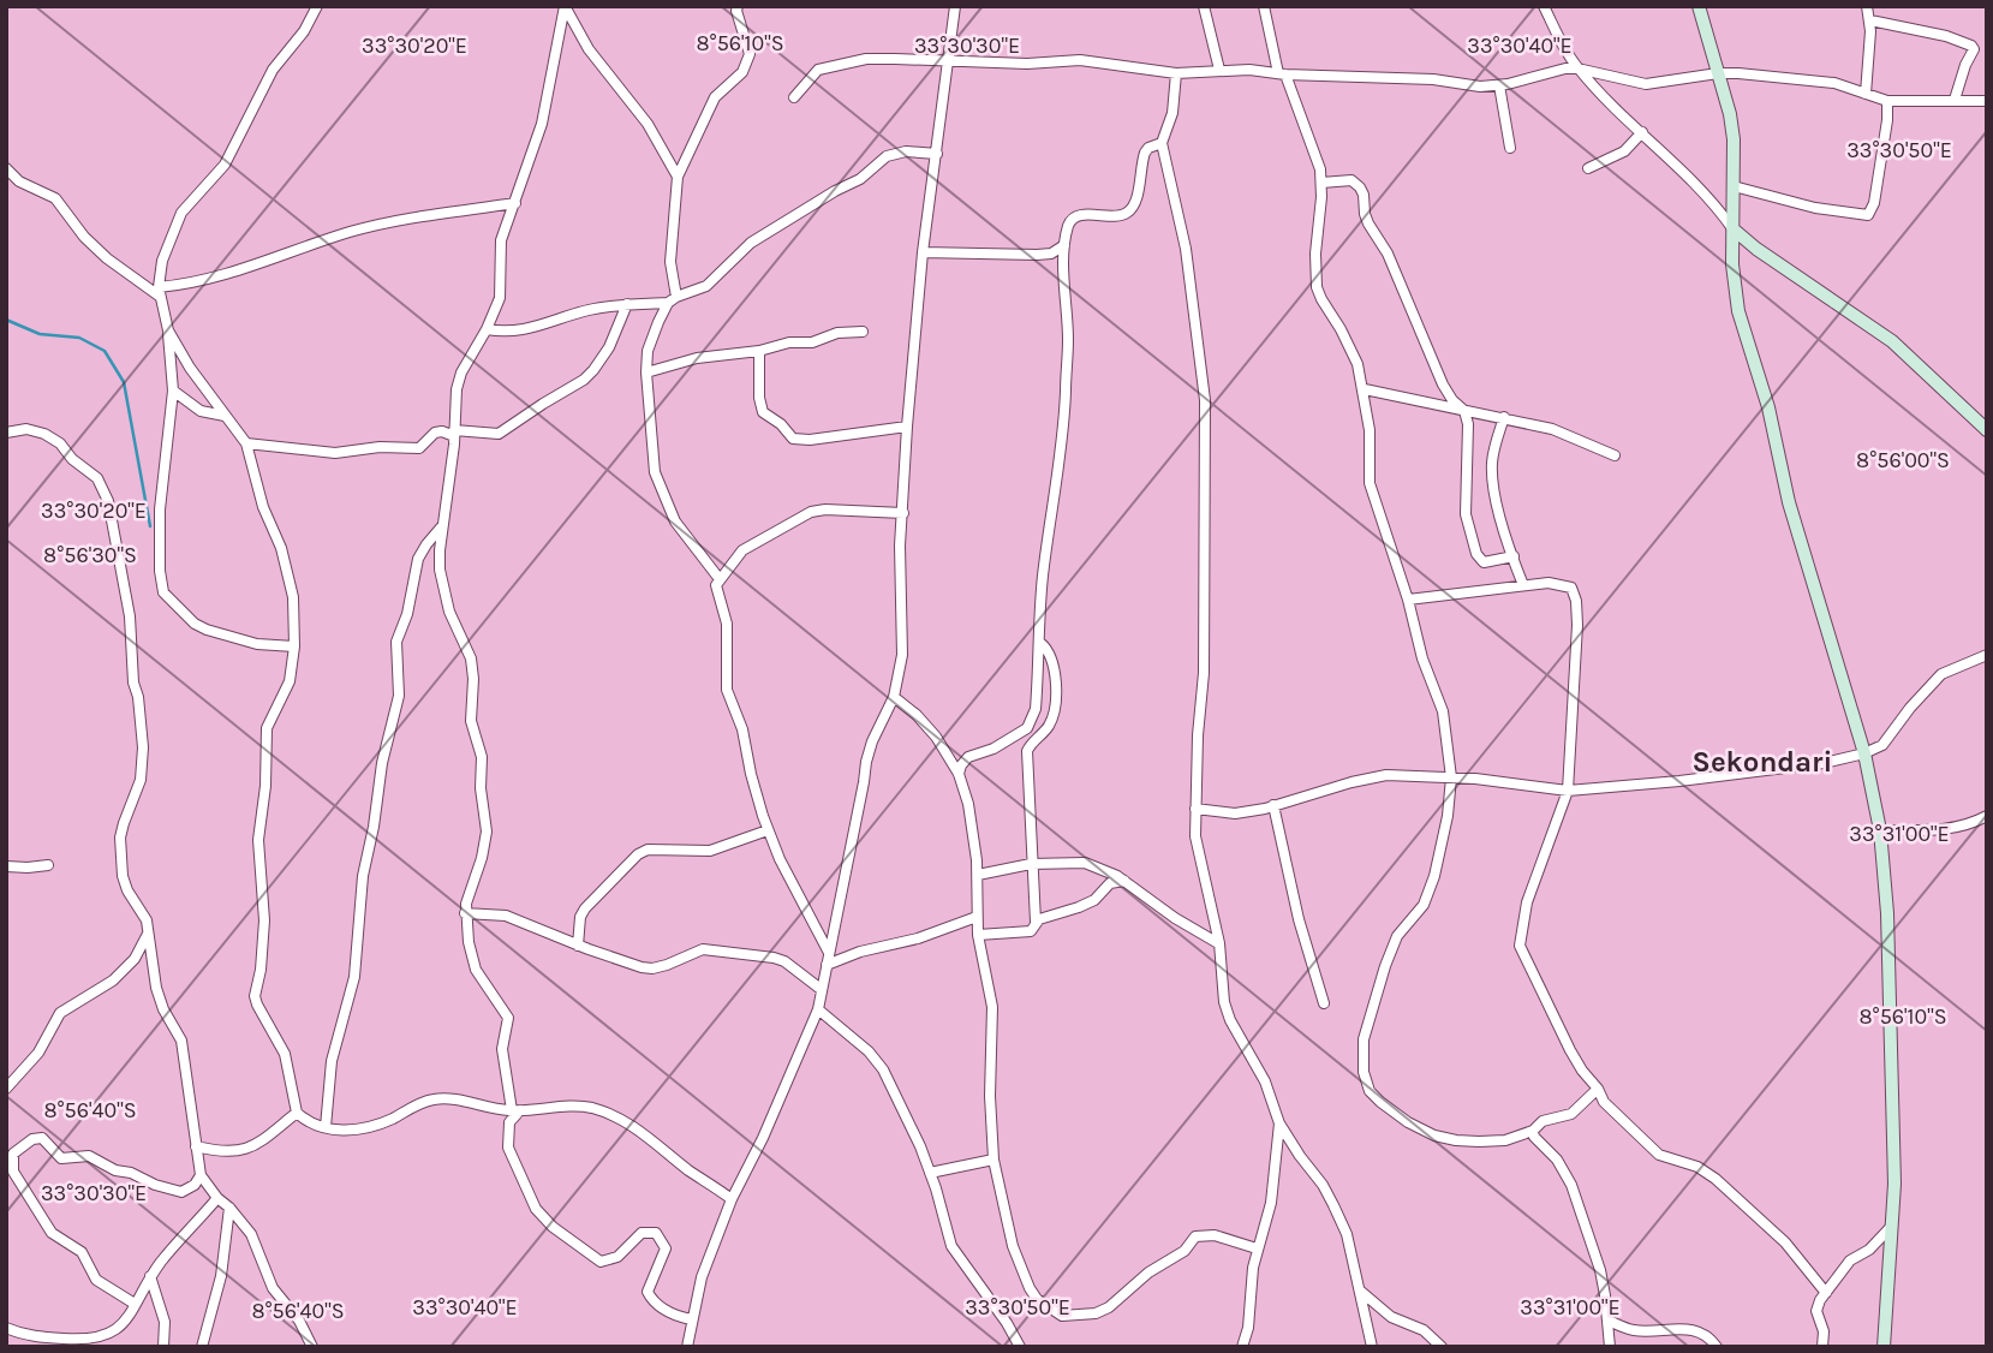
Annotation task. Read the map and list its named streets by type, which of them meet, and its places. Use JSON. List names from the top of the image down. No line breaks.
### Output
{"districts":["Sekondari"],"coordinates":["8°56'10\"S","33°30'20\"E","33°30'30\"E","33°30'40\"E","33°30'50\"E","8°56'00\"S","8°56'30\"S","33°31'00\"E","8°56'40\"S"]}
